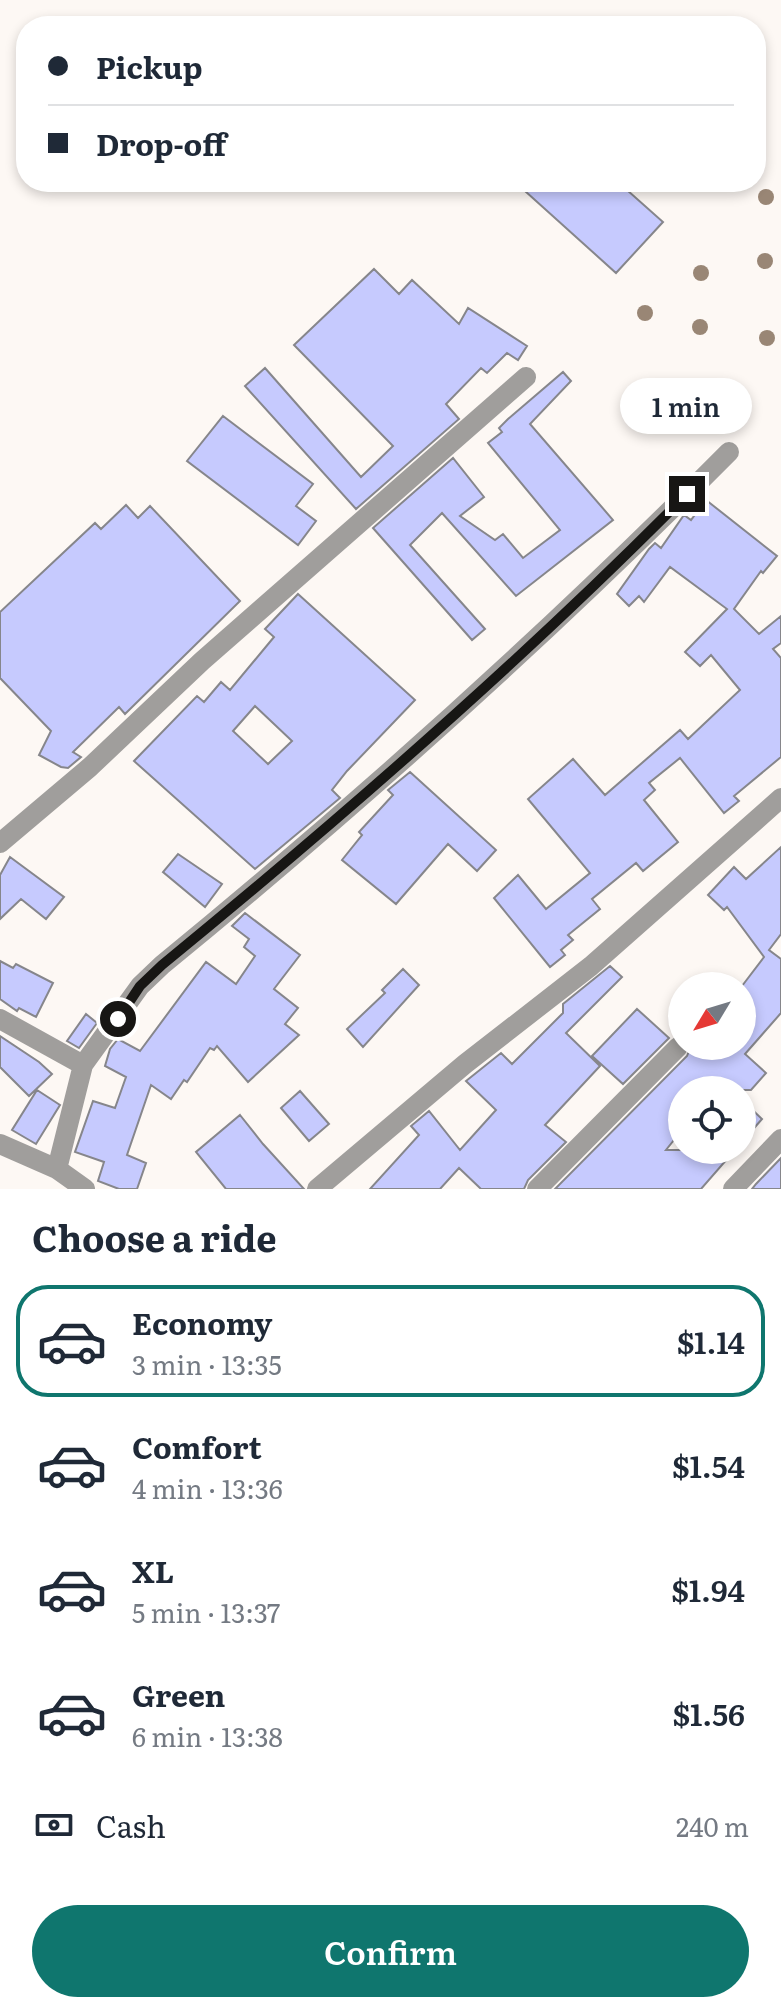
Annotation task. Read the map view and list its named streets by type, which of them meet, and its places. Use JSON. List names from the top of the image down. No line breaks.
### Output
{"north":"bottom left","page":{"banner":["Pickup","Drop-off"],"bubble":"1 min","heading":"Choose a ride","list":[{"name":"Economy","note":"3 min · 13:35","value":"$1.14"},{"name":"Comfort","note":"4 min · 13:36","value":"$1.54"},{"name":"XL","note":"5 min · 13:37","value":"$1.94"},{"name":"Green","note":"6 min · 13:38","value":"$1.56"}],"pay":["Cash","240 m"],"buttons":"Confirm"}}
